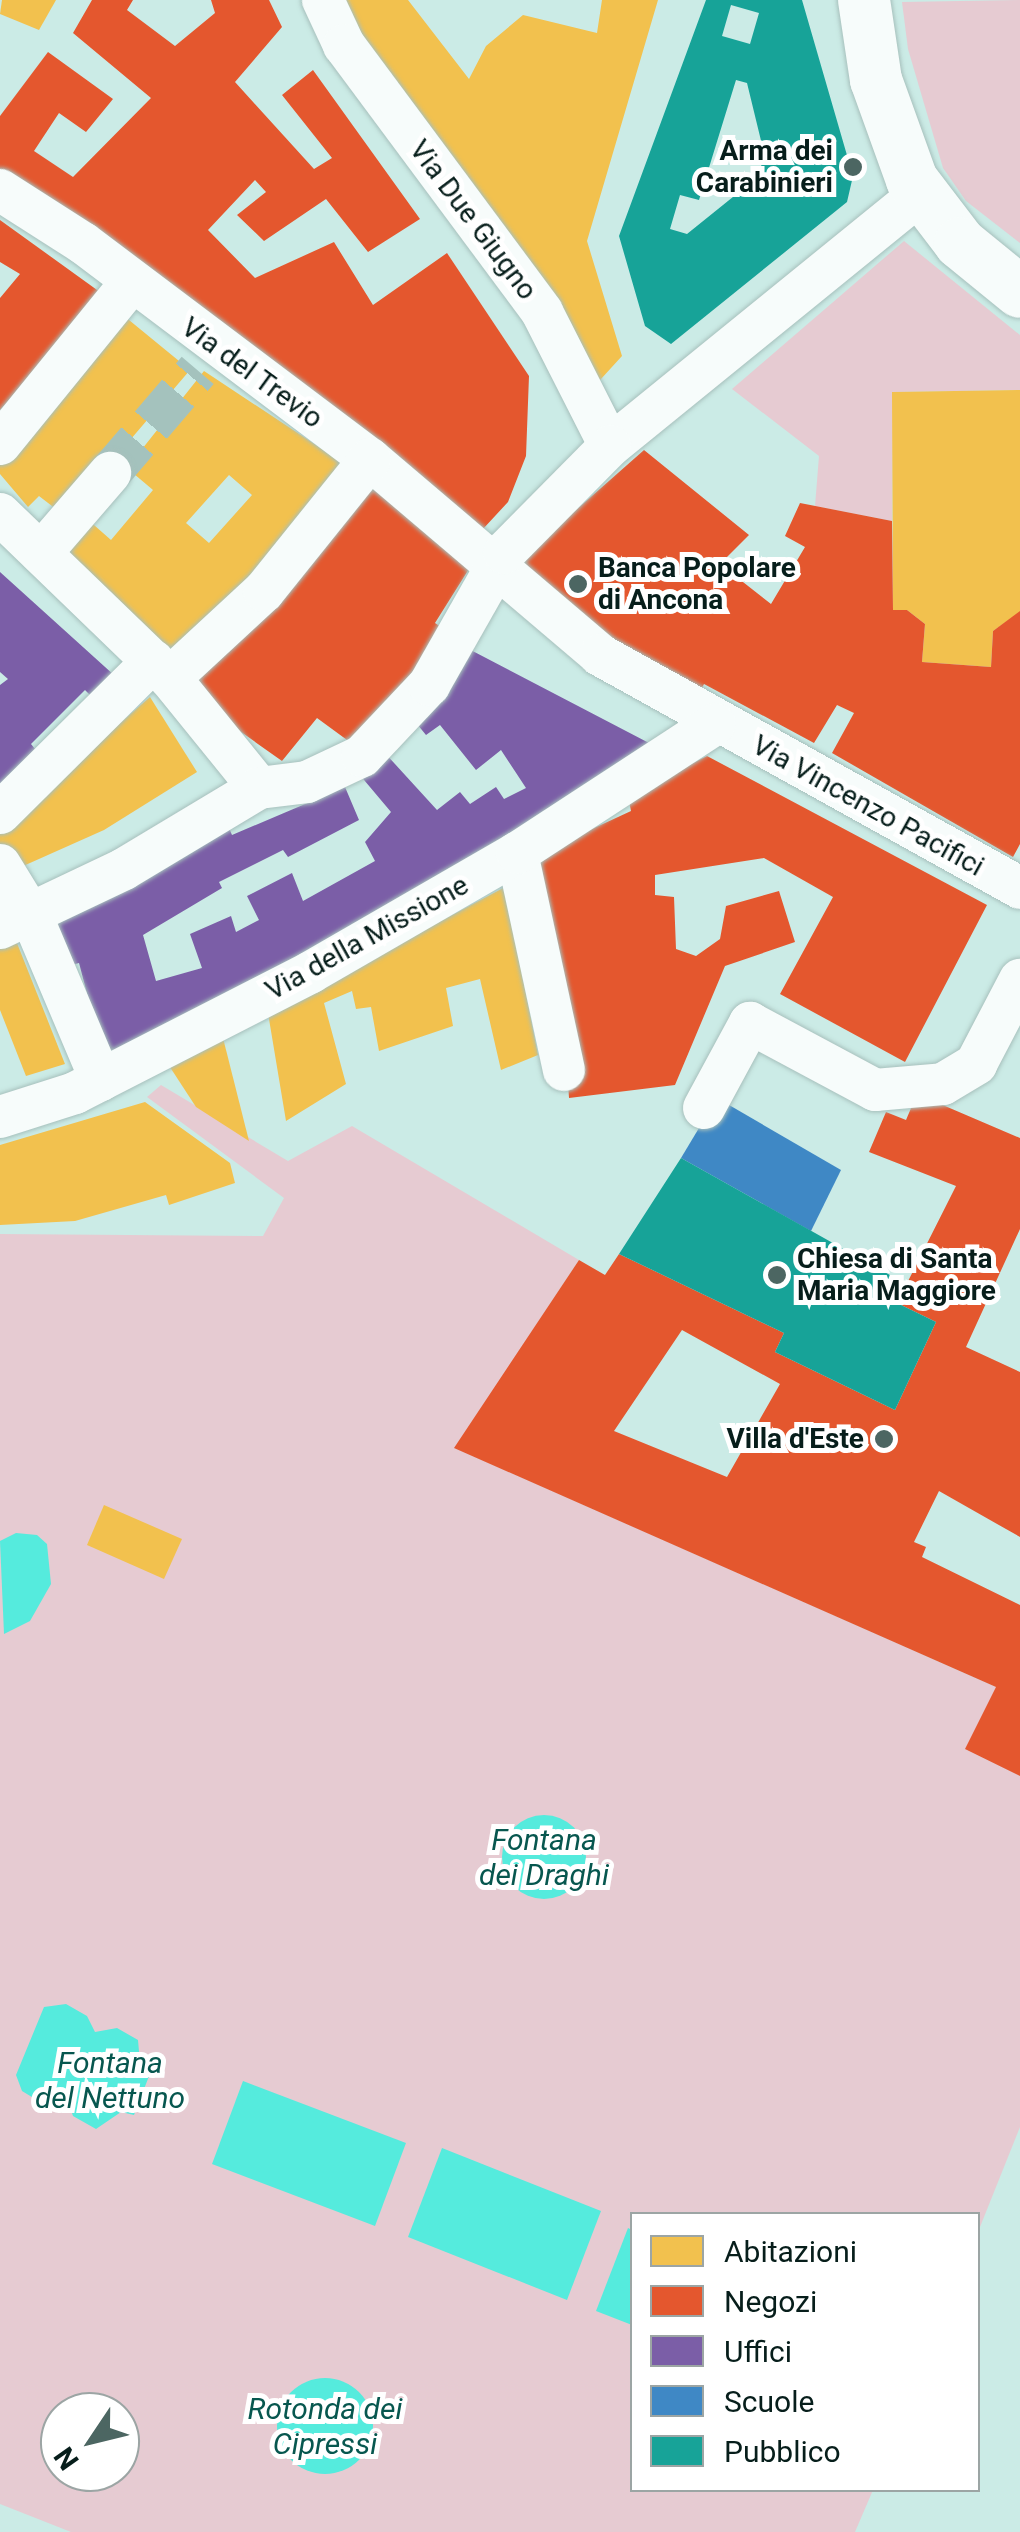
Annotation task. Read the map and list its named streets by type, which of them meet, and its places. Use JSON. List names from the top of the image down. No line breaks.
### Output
{"streets":{"street":["Via Due Giugno","Via del Trevio","Via Vincenzo Pacifici","Via della Missione"]},"crossings":[["Via del Trevio","Via Vincenzo Pacifici"],["Via Vincenzo Pacifici","Via della Missione"]],"water":["Fontana dei Draghi","Fontana del Nettuno","Rotonda dei Cipressi"],"places":["Arma dei Carabinieri","Banca Popolare di Ancona","Chiesa di Santa Maria Maggiore","Villa d'Este"],"legend":["Abitazioni","Negozi","Uffici","Scuole","Pubblico"],"north":"bottom left"}
